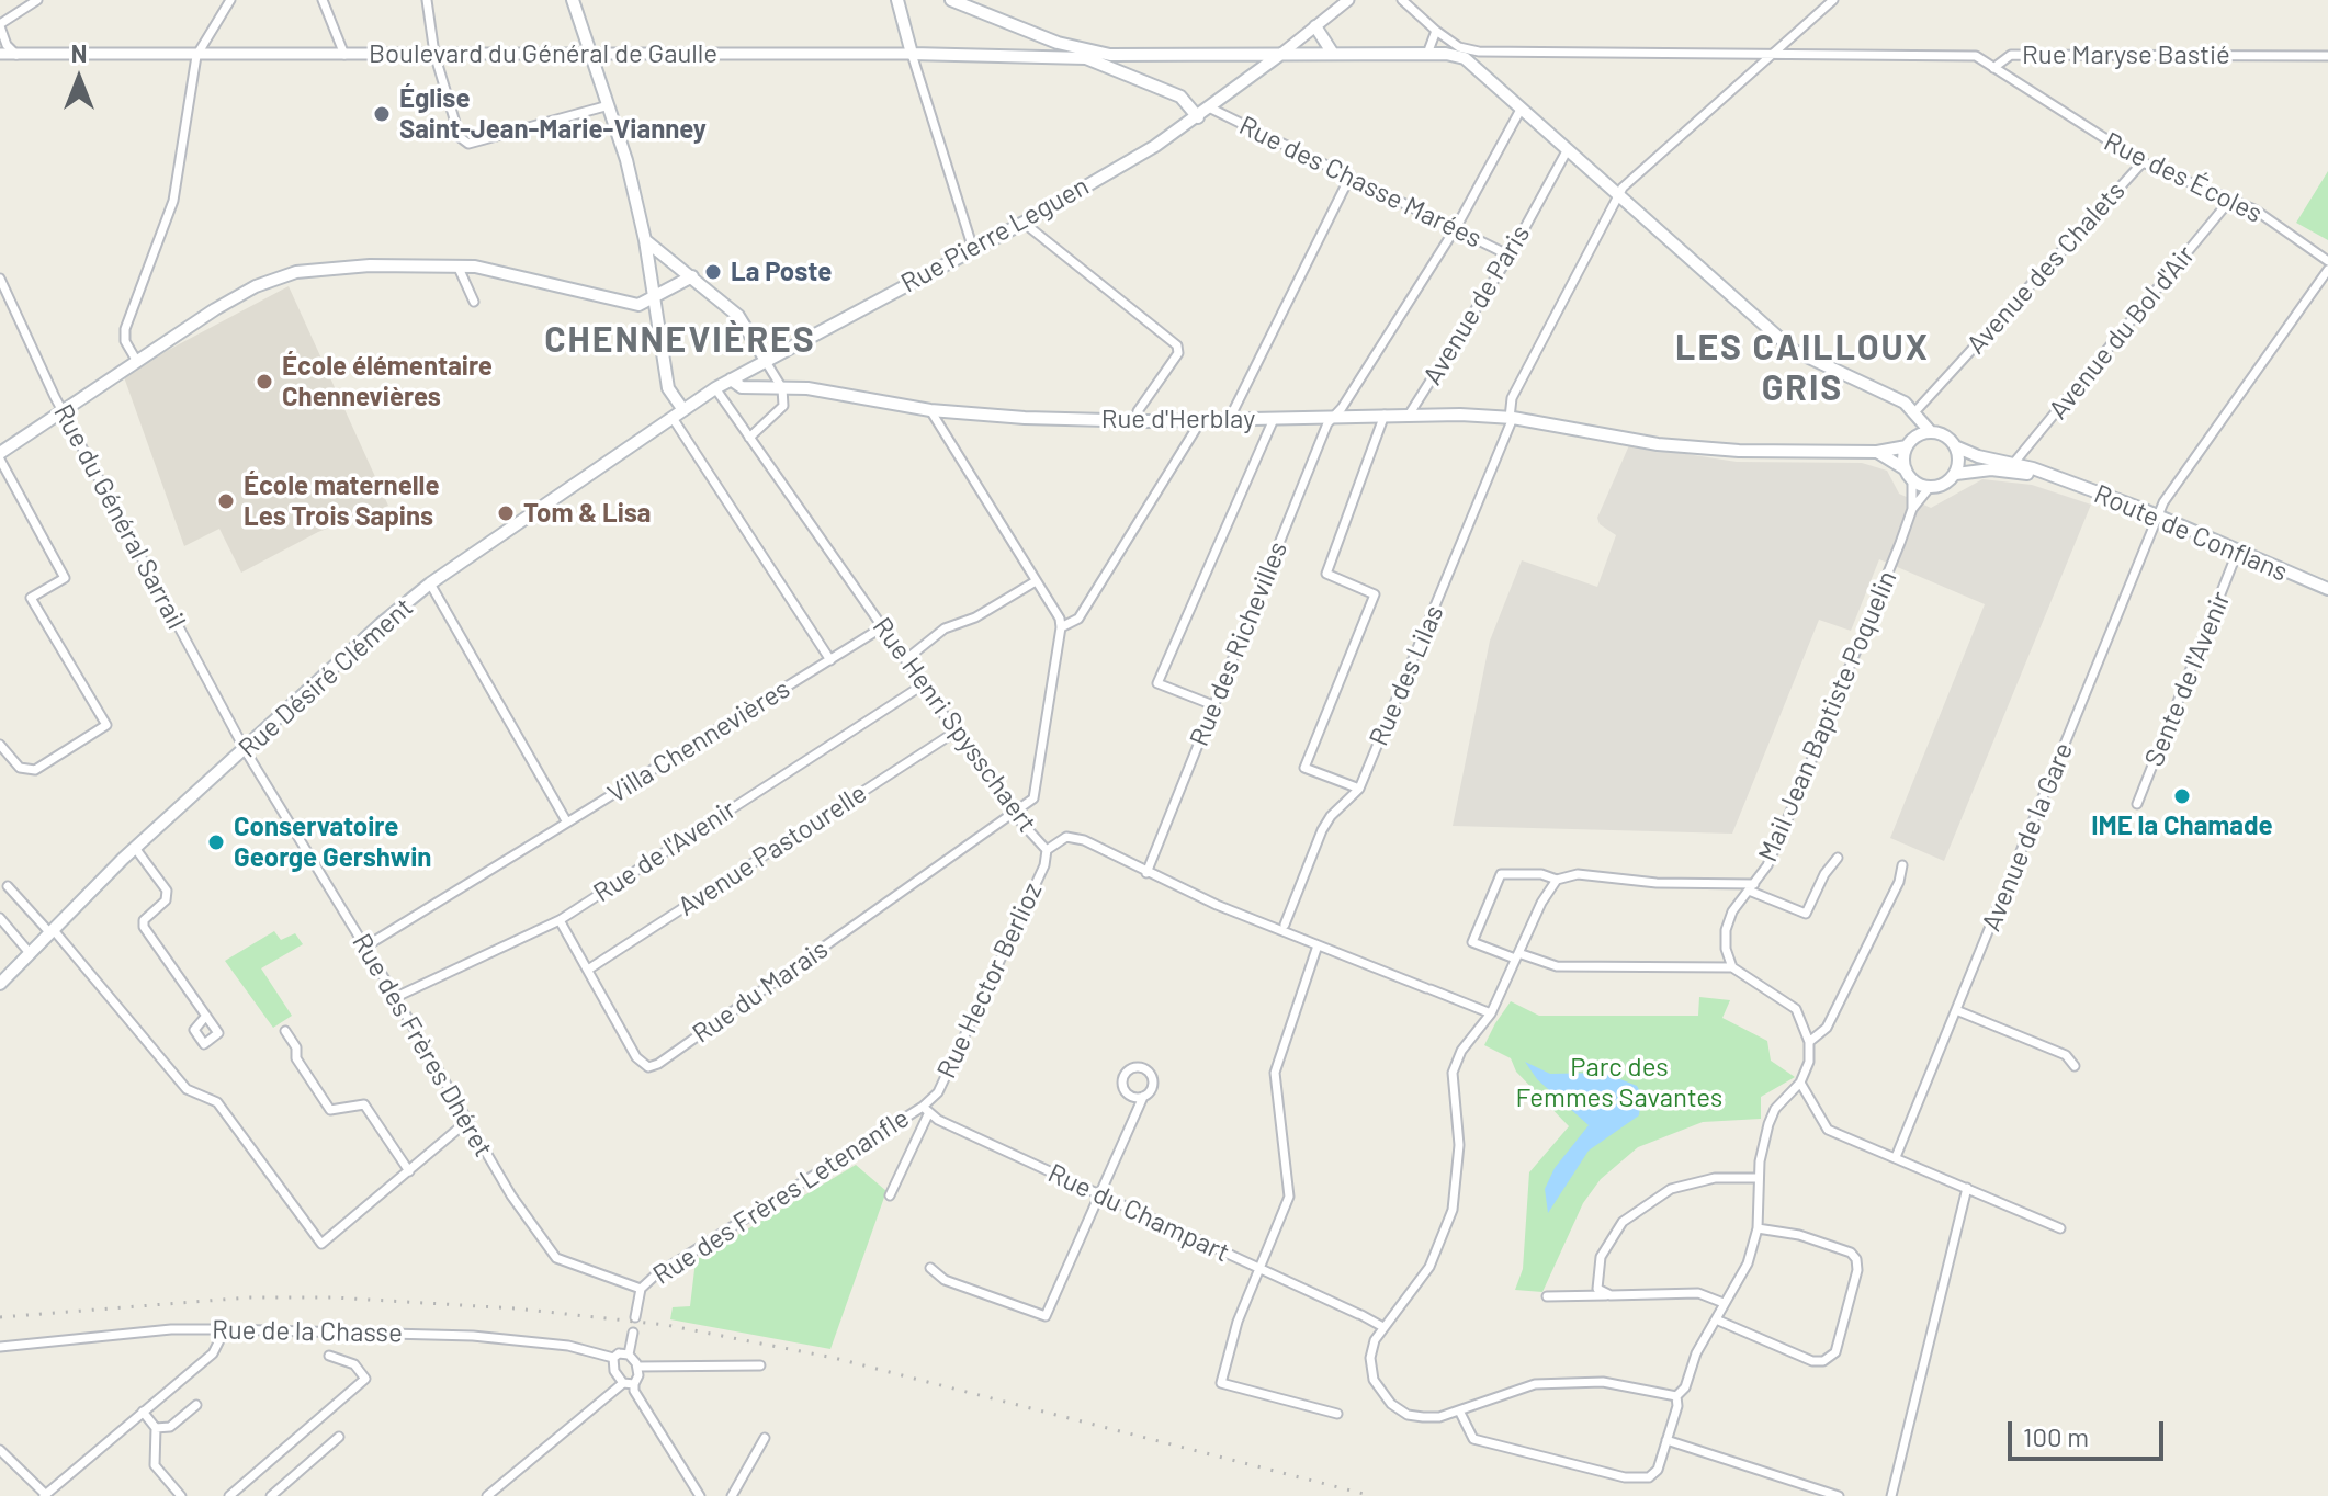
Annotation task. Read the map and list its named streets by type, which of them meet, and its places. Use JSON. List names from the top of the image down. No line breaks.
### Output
{"streets":{"main road":["Boulevard du Général de Gaulle","Rue Pierre Leguen","Rue d'Herblay","Route de Conflans","Rue Désiré Clément"],"street":["Rue Maryse Bastié","Rue des Écoles","Rue des Chasse Marées","Avenue des Chalets","Avenue de Paris","Avenue du Bol d'Air","Rue du Général Sarrail","Rue des Richevilles","Rue des Lilas","Sente de l'Avenir","Mail Jean Baptiste Poquelin","Rue Henri Spysschaert","Villa Chennevières","Avenue de la Gare","Avenue Pastourelle","Rue de l'Avenir","Rue Hector Berlioz","Rue du Marais","Rue des Frères Dhéret","Rue des Frères Letenanfle","Rue du Champart","Rue de la Chasse"]},"crossings":[["Boulevard du Général de Gaulle","Rue Pierre Leguen"],["Boulevard du Général de Gaulle","Rue des Richevilles"],["Rue Maryse Bastié","Rue des Écoles"],["Rue Maryse Bastié","Rue des Lilas"],["Rue des Écoles","Avenue des Chalets"],["Rue des Écoles","Avenue du Bol d'Air"],["Rue des Chasse Marées","Rue Pierre Leguen"],["Rue des Chasse Marées","Avenue de Paris"],["Rue des Chasse Marées","Rue des Richevilles"],["Rue Pierre Leguen","Rue d'Herblay"],["Rue Pierre Leguen","Rue Désiré Clément"],["Avenue de Paris","Rue d'Herblay"],["Avenue du Bol d'Air","Route de Conflans"],["Rue d'Herblay","Rue des Richevilles"],["Rue d'Herblay","Rue des Lilas"],["Rue d'Herblay","Rue Désiré Clément"],["Rue du Général Sarrail","Rue Désiré Clément"],["Rue du Général Sarrail","Rue des Frères Dhéret"],["Route de Conflans","Sente de l'Avenir"],["Route de Conflans","Mail Jean Baptiste Poquelin"],["Route de Conflans","Avenue de la Gare"],["Rue des Richevilles","Rue Henri Spysschaert"],["Rue Désiré Clément","Rue Henri Spysschaert"],["Rue Désiré Clément","Rue des Frères Dhéret"],["Rue Henri Spysschaert","Villa Chennevières"],["Rue Henri Spysschaert","Avenue Pastourelle"],["Rue Henri Spysschaert","Rue de l'Avenir"],["Rue Henri Spysschaert","Rue Hector Berlioz"],["Rue Henri Spysschaert","Rue du Marais"],["Villa Chennevières","Rue des Frères Dhéret"],["Avenue Pastourelle","Rue du Marais"],["Rue de l'Avenir","Rue du Marais"],["Rue de l'Avenir","Rue des Frères Dhéret"],["Rue Hector Berlioz","Rue des Frères Letenanfle"],["Rue Hector Berlioz","Rue du Champart"],["Rue des Frères Dhéret","Rue des Frères Letenanfle"],["Rue des Frères Letenanfle","Rue du Champart"]],"districts":["CHENNEVIÈRES","LES CAILLOUX GRIS"],"parks":["Parc des Femmes Savantes"],"places":["Église Saint-Jean-Marie-Vianney","La Poste","École élémentaire Chennevières","École maternelle Les Trois Sapins","Tom & Lisa","IME la Chamade","Conservatoire George Gershwin"],"scale_bar":"100 m","north":"top"}
